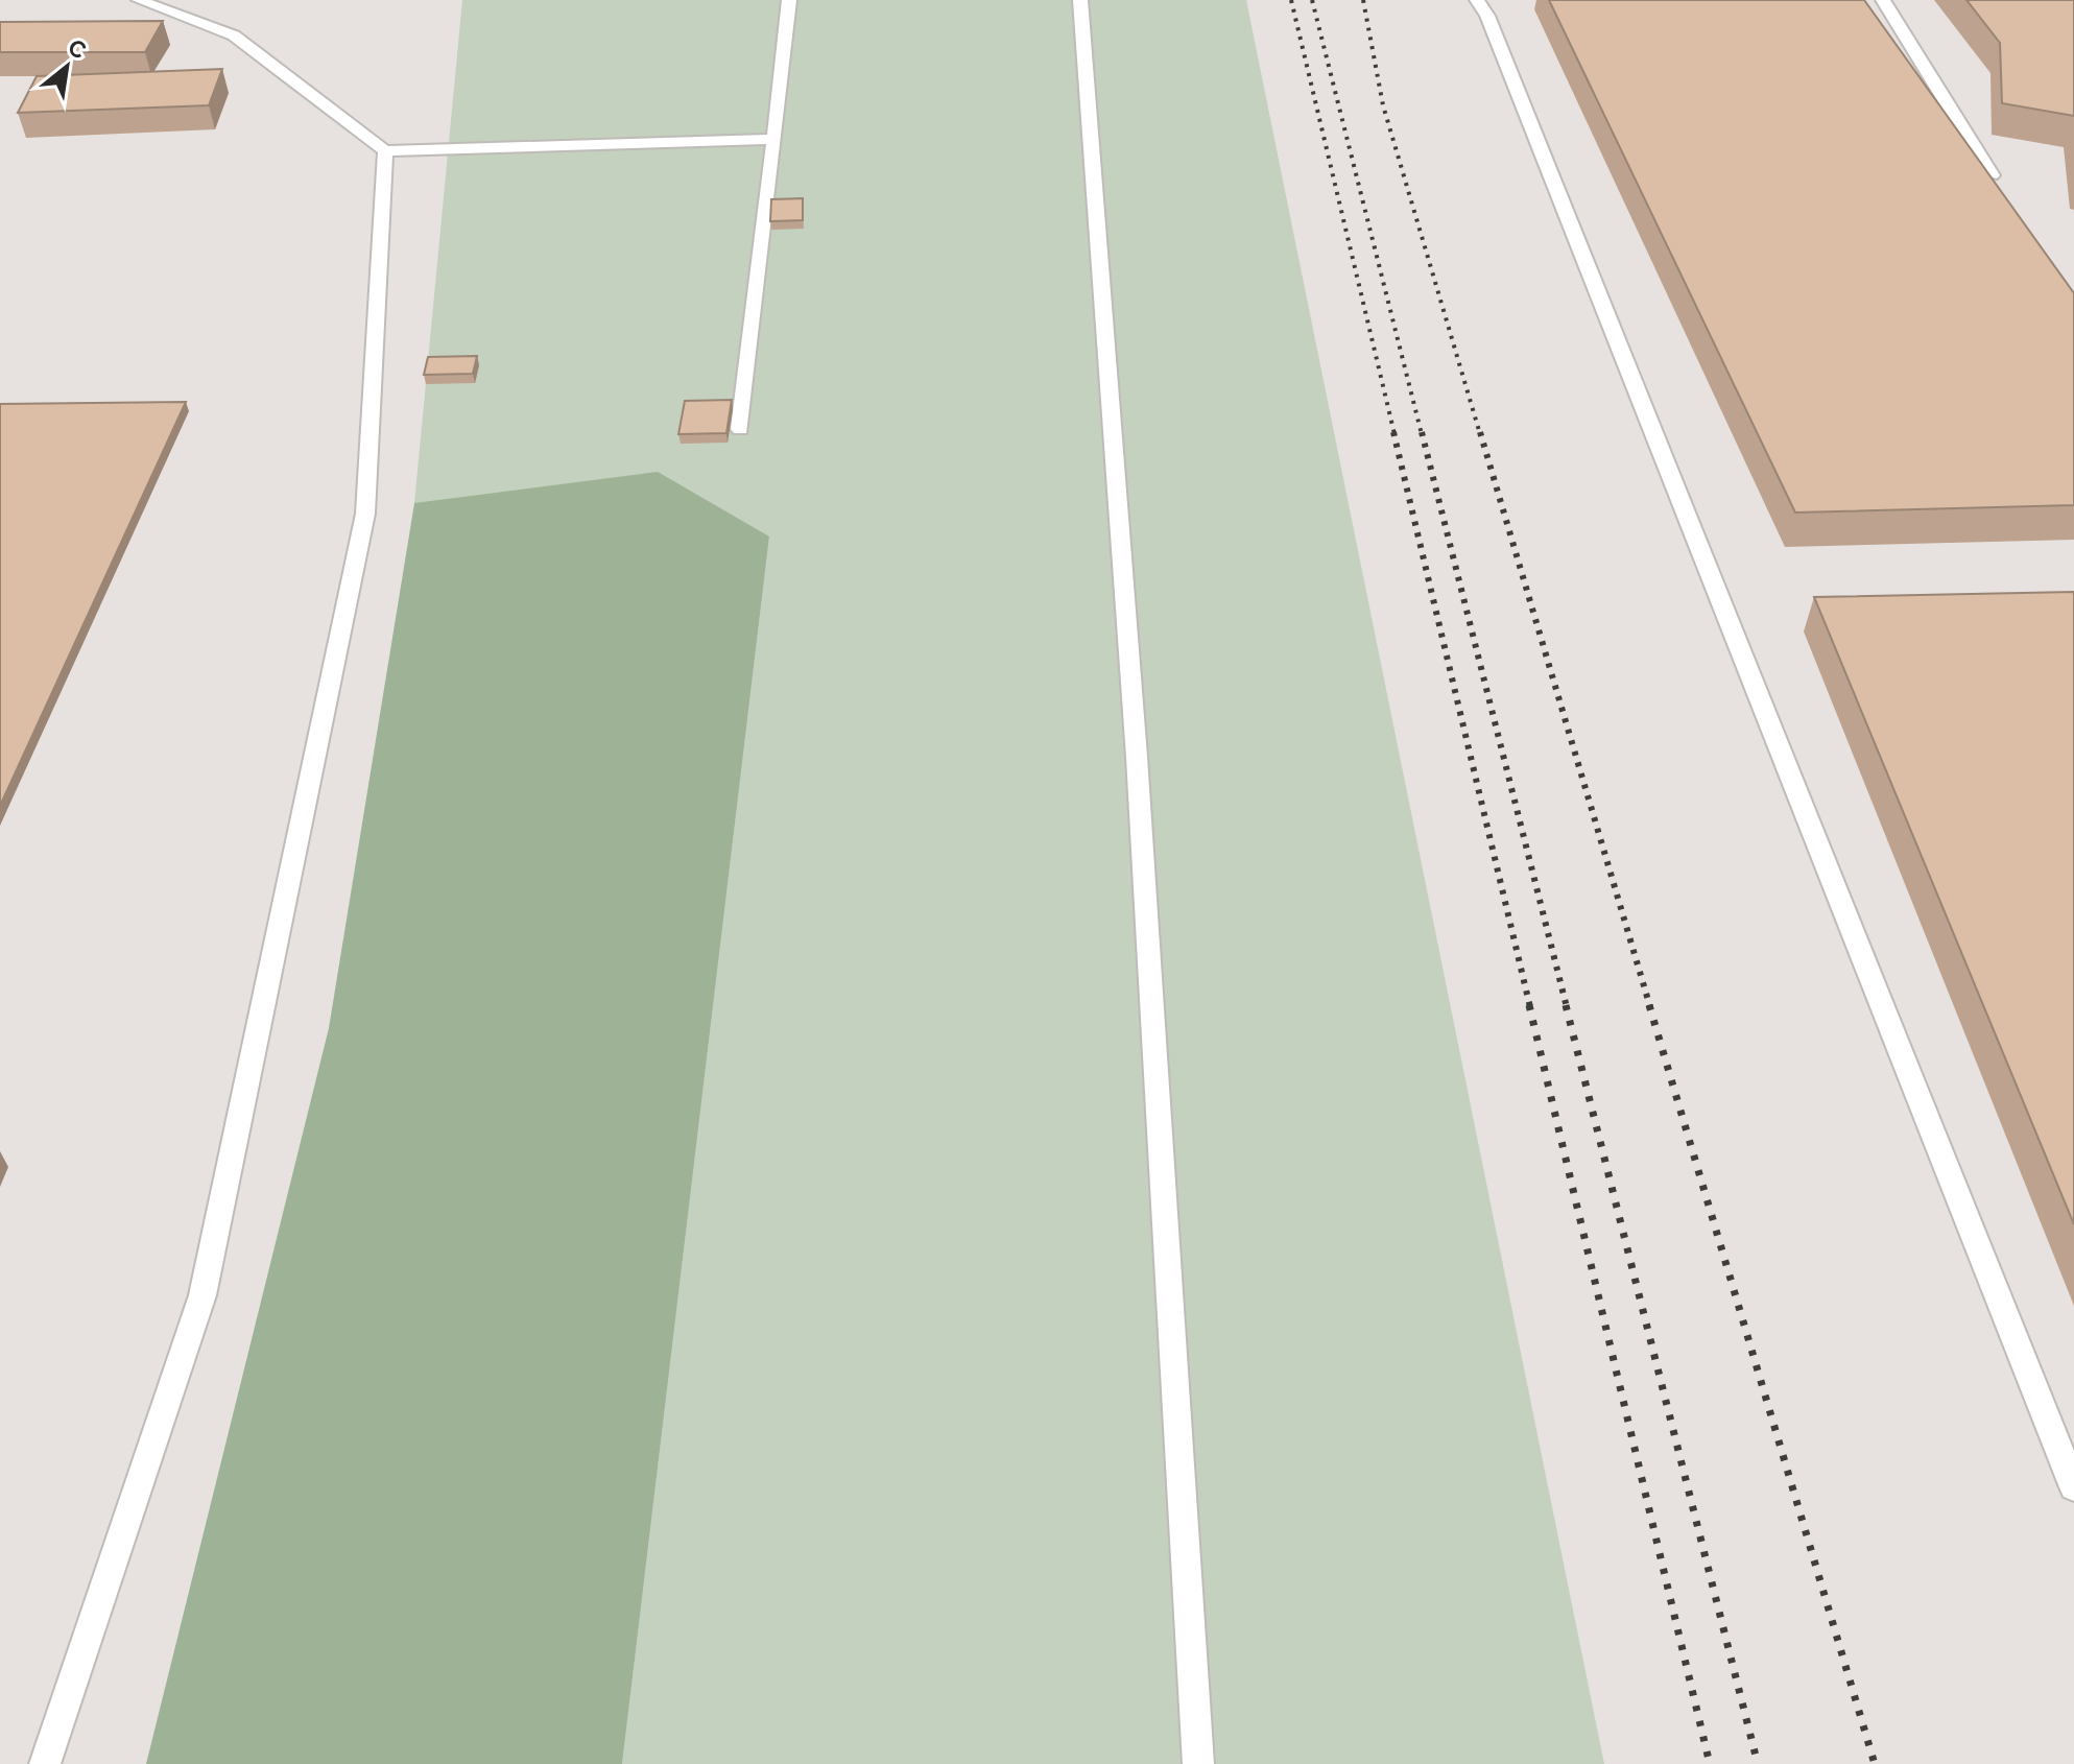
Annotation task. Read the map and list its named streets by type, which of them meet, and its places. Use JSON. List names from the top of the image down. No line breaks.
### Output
{"north":"top right"}
